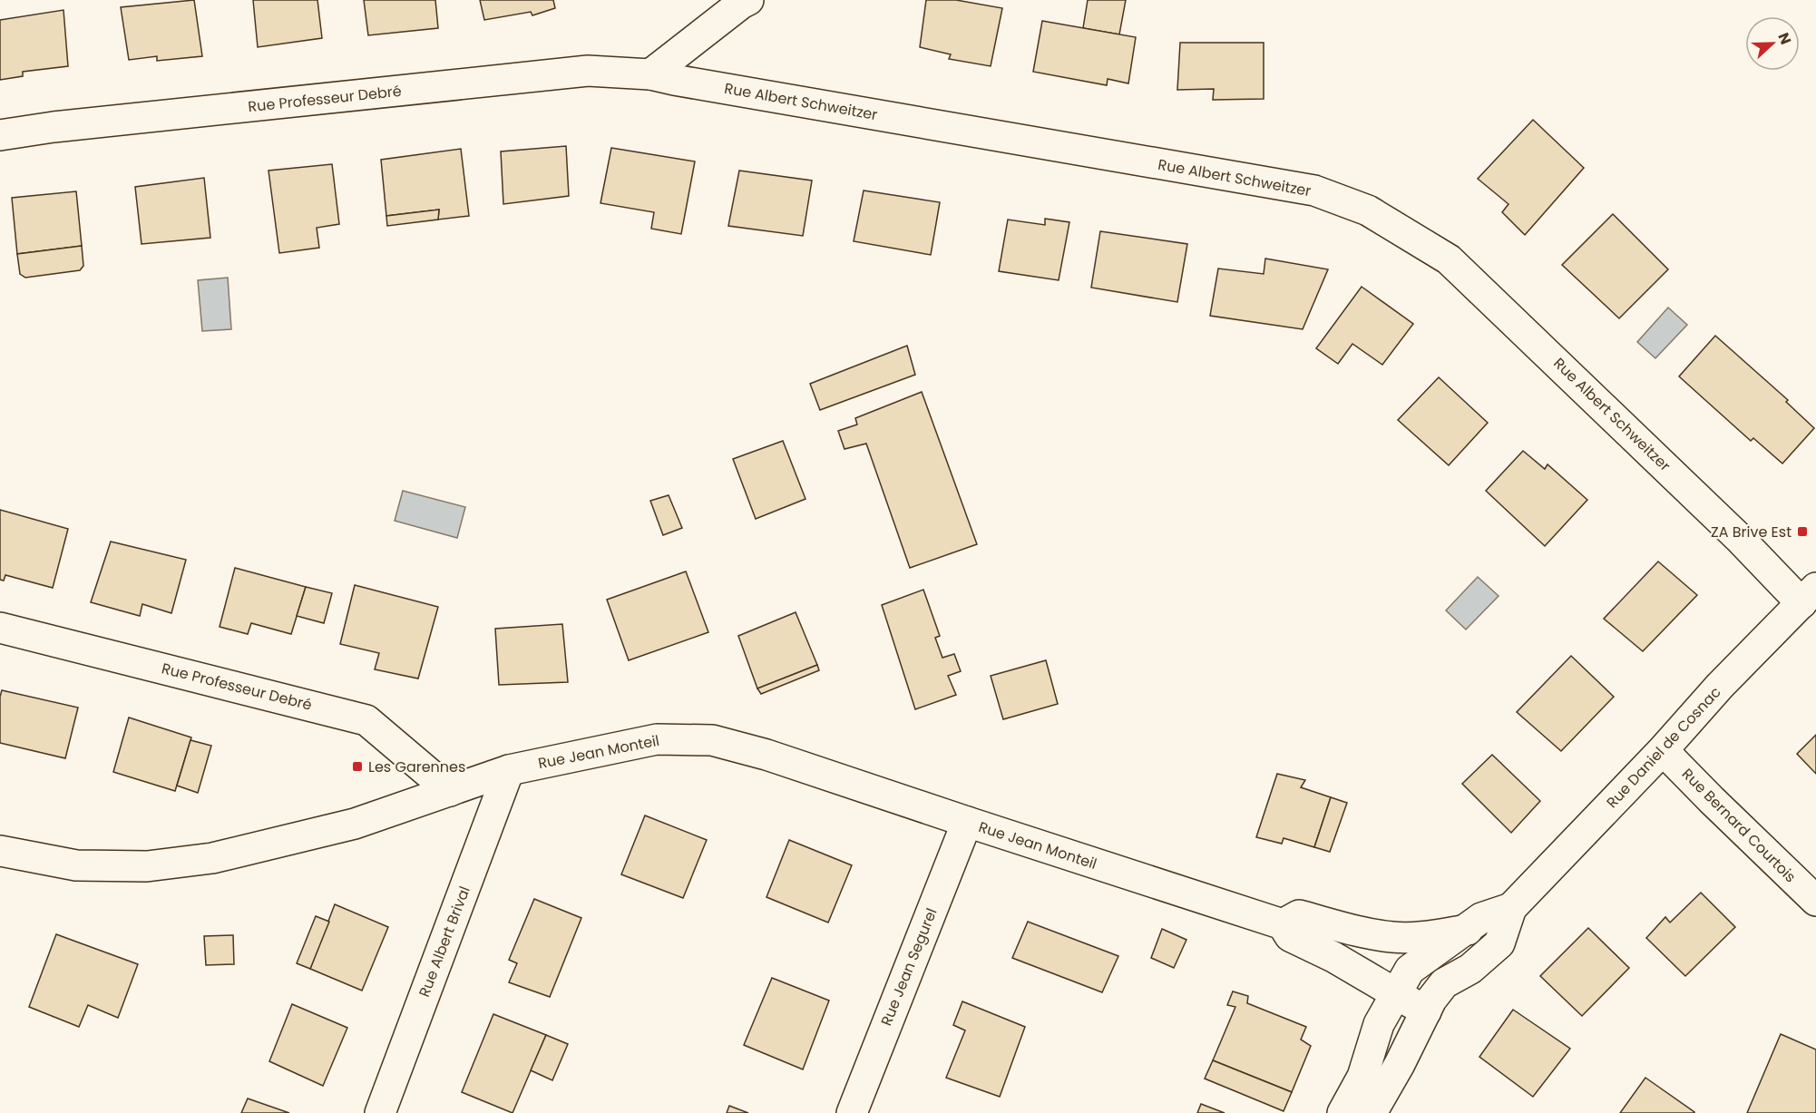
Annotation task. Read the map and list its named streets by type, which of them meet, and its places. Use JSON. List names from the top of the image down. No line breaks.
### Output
{"streets":{"street":["Rue Professeur Debré","Rue Albert Schweitzer","Rue Daniel de Cosnac","Rue Jean Monteil","Rue Bernard Courtois","Rue Albert Brival","Rue Jean Segurel"]},"crossings":[["Rue Professeur Debré","Rue Albert Schweitzer"],["Rue Professeur Debré","Rue Jean Monteil"],["Rue Albert Schweitzer","Rue Daniel de Cosnac"],["Rue Daniel de Cosnac","Rue Jean Monteil"],["Rue Daniel de Cosnac","Rue Bernard Courtois"],["Rue Jean Monteil","Rue Albert Brival"],["Rue Jean Monteil","Rue Jean Segurel"]],"places":{"transit":["ZA Brive Est","Les Garennes"]},"north":"right"}
